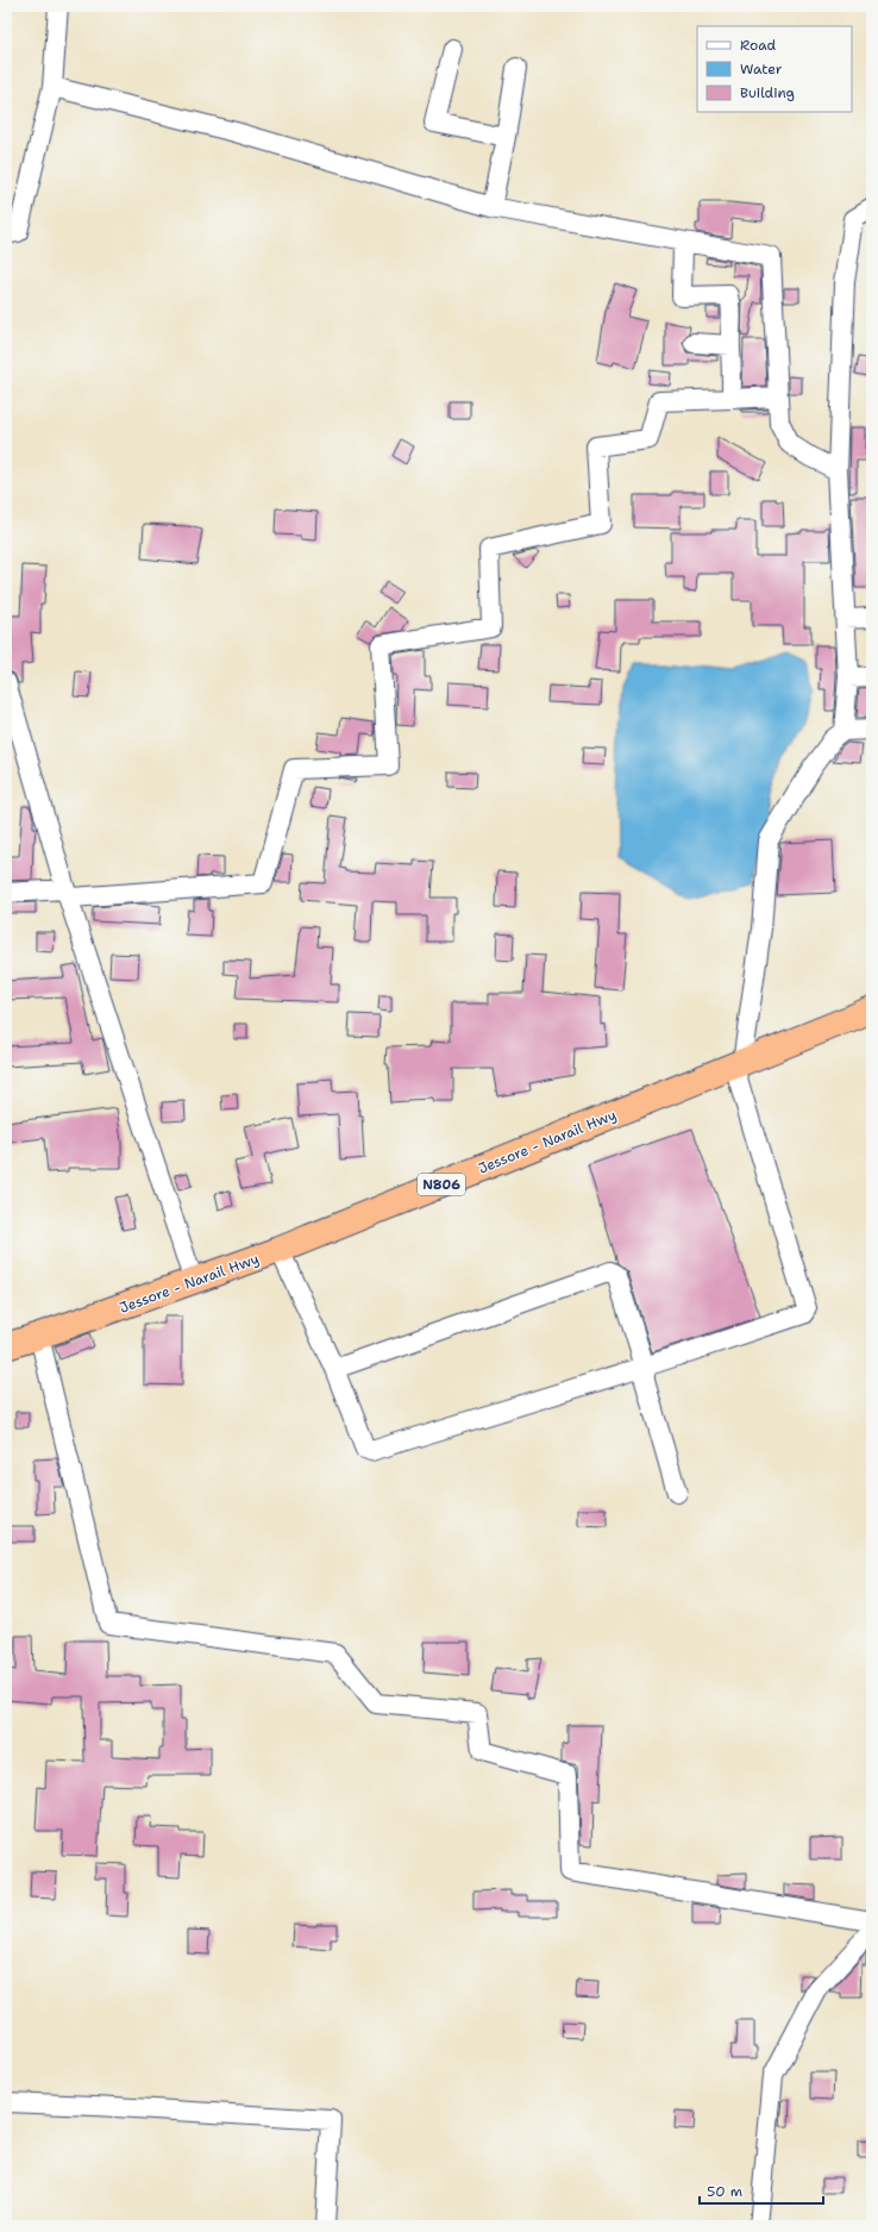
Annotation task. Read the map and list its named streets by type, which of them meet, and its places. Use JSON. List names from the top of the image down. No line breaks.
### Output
{"streets":{"highway":["Jessore - Narail Hwy","N806"]},"legend":["Road","Water","Building"],"scale_bar":"50 m"}
